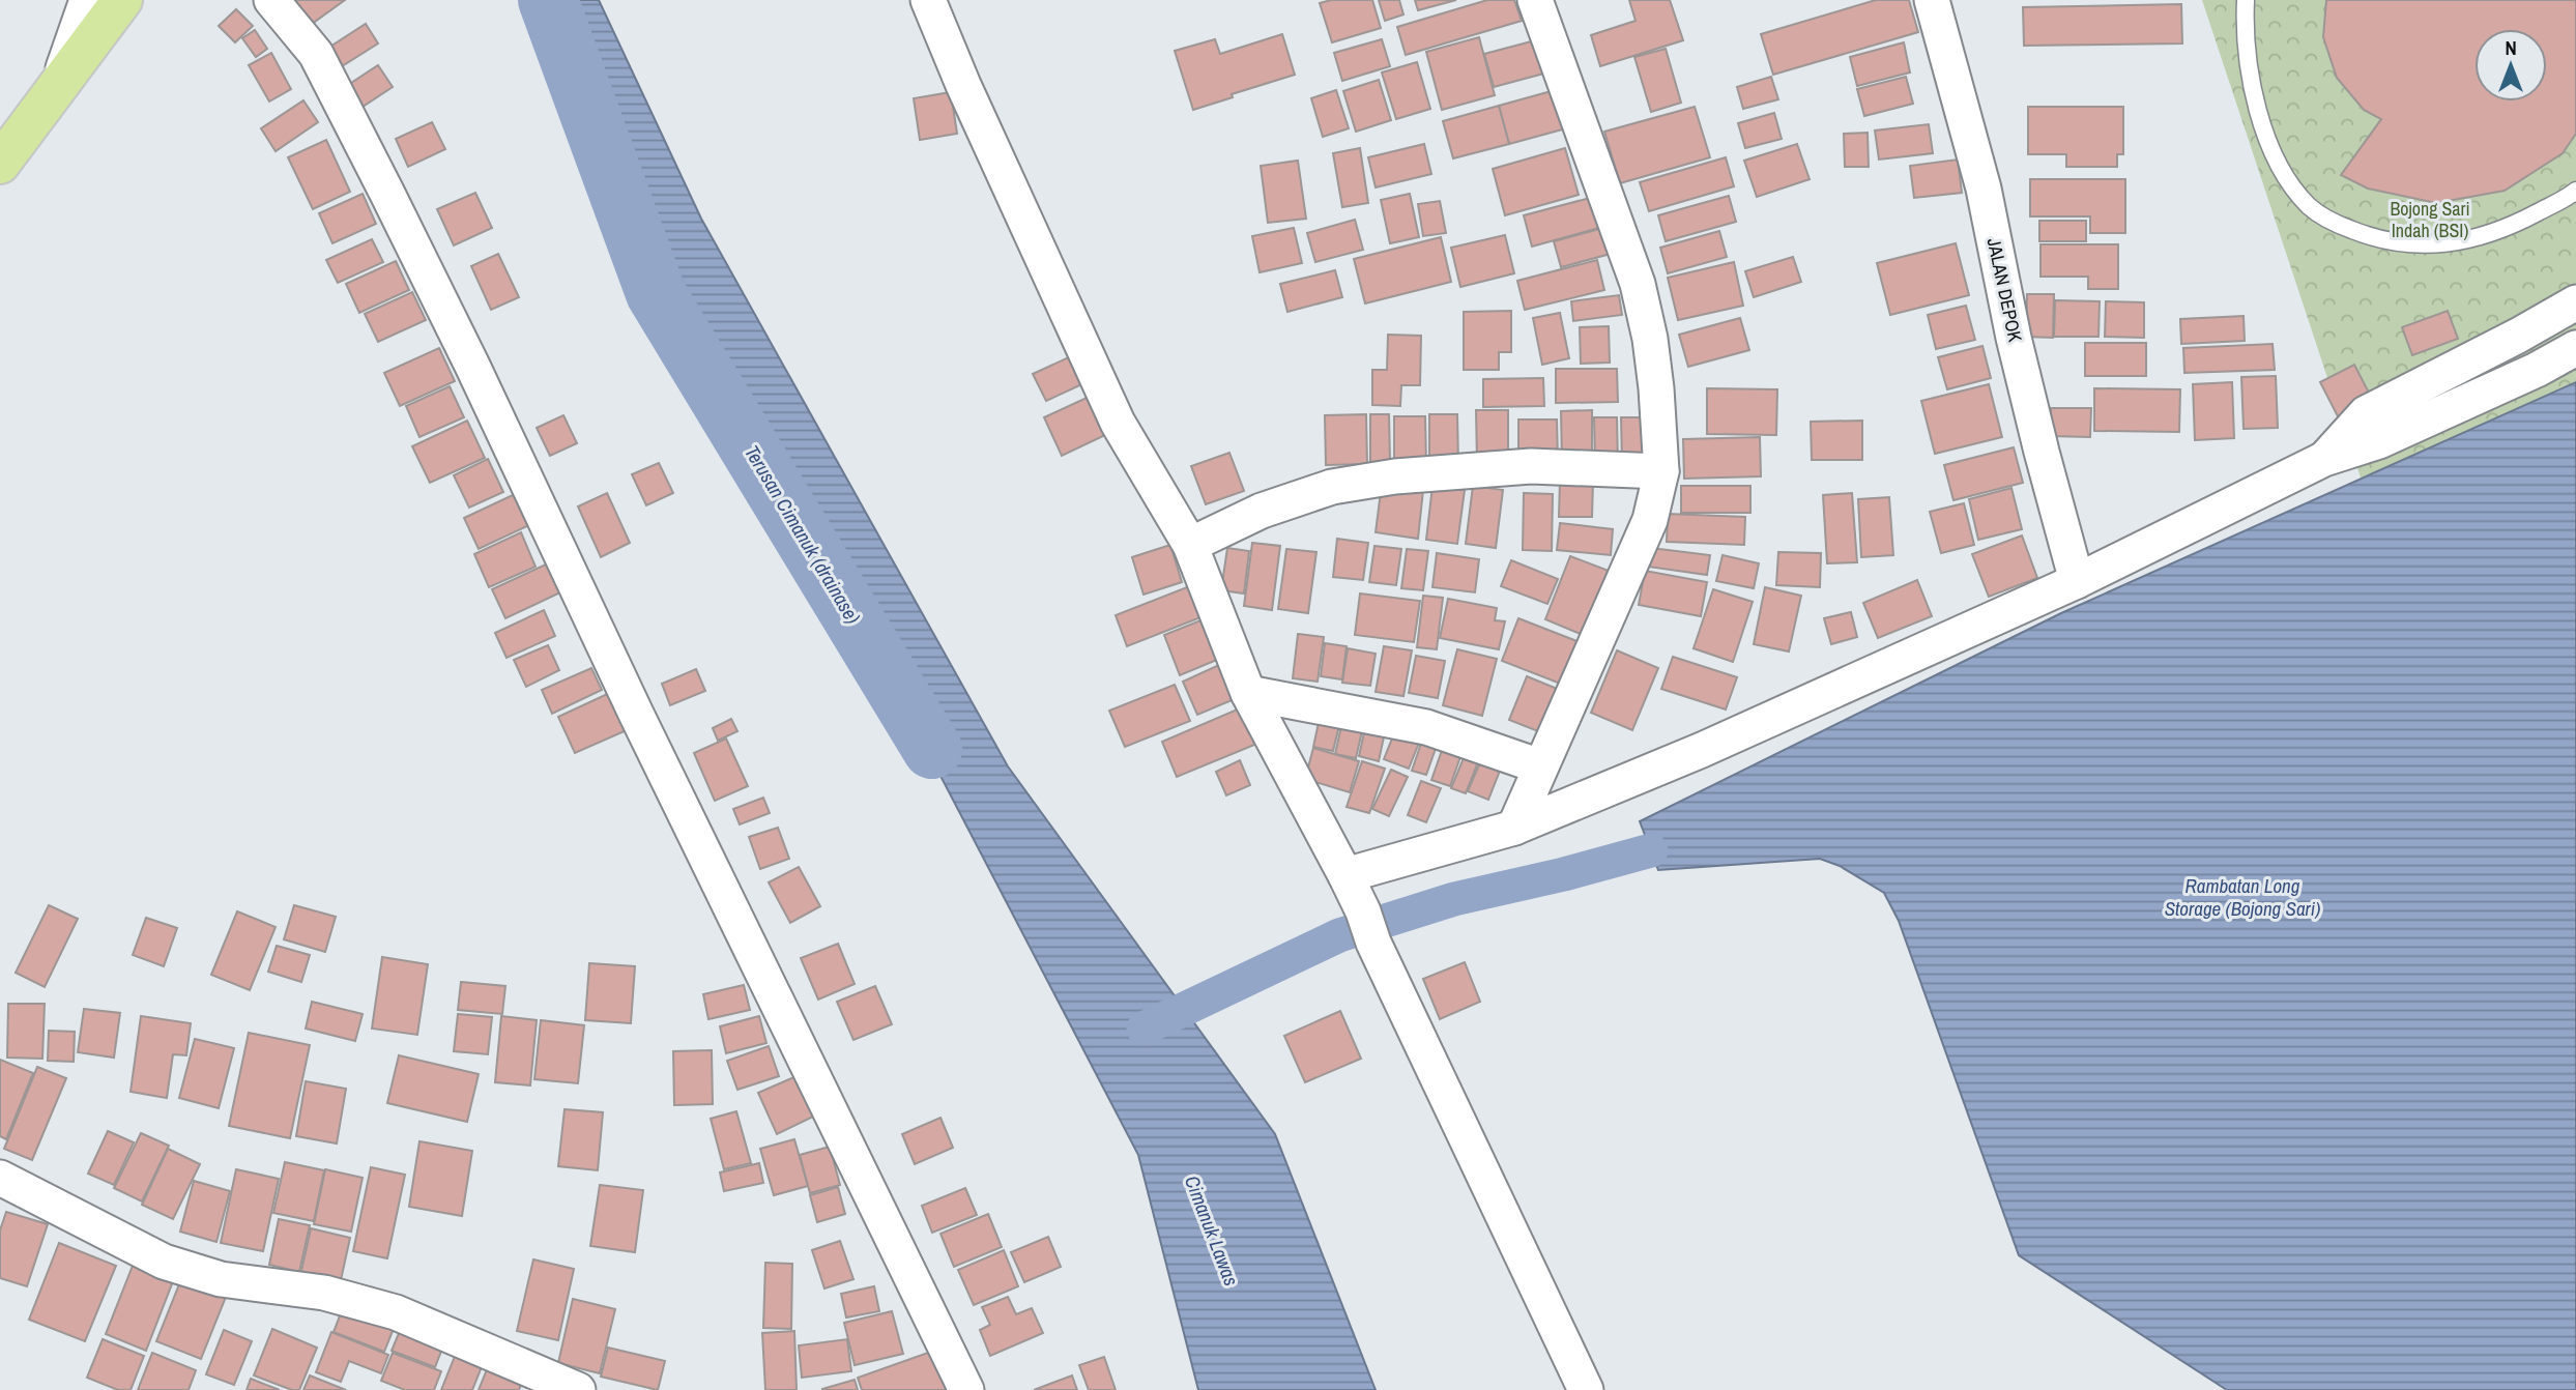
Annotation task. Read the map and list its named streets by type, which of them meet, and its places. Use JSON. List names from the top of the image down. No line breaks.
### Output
{"streets":{"street":["JALAN DEPOK"]},"water":["Terusan Cimanuk (drainase)","Rambatan Long Storage (Bojong Sari)","Cimanuk Lawas"],"parks":["Bojong Sari Indah (BSI)"],"north":"top"}
